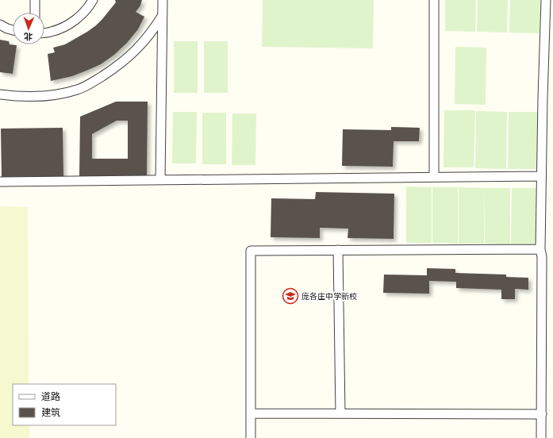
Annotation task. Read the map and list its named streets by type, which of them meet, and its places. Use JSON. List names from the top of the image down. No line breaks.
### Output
{"places":{"school or university":["庞各庄中学新校"]},"legend":["道路","建筑"],"north":"bottom"}
